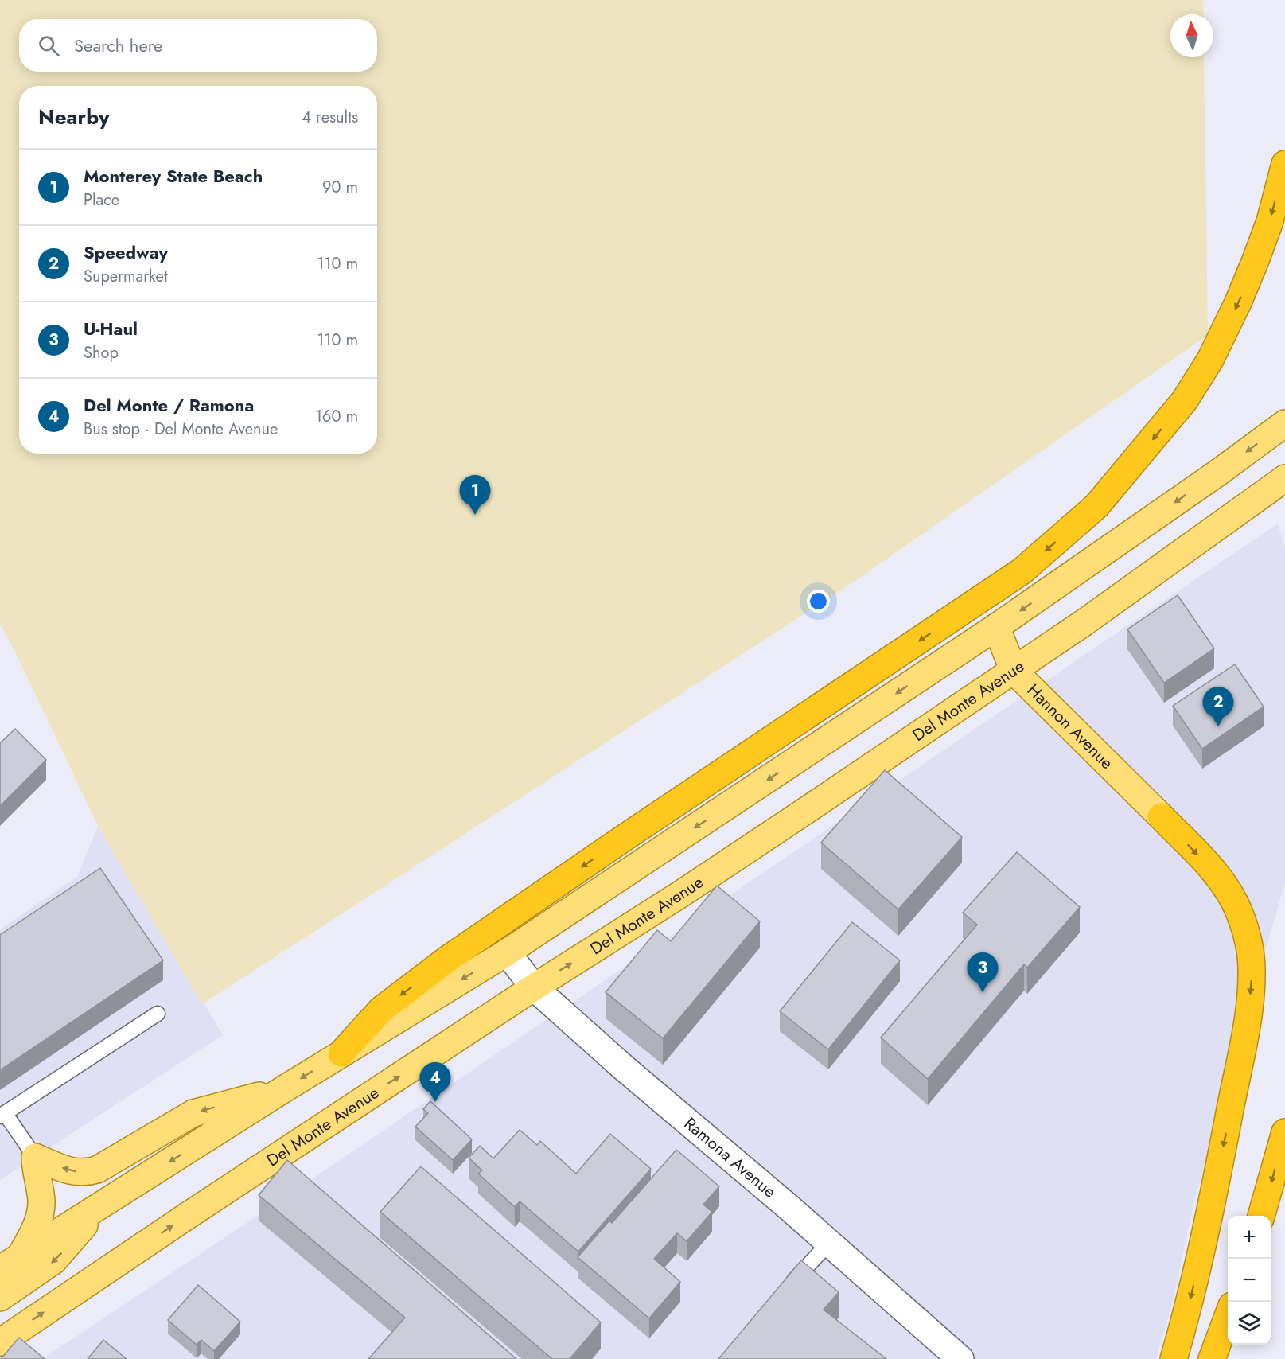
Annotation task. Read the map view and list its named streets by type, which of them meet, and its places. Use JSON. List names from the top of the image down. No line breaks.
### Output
{"streets":{"main road":["Del Monte Avenue","Hannon Avenue"],"street":["Ramona Avenue"]},"crossings":[["Del Monte Avenue","Hannon Avenue"],["Del Monte Avenue","Ramona Avenue"]],"north":"top","page":{"search":"Search here","heading":["Nearby","4 results"],"list":[{"mark":"1","name":"Monterey State Beach","note":"Place","value":"90 m"},{"mark":"2","name":"Speedway","note":"Supermarket","value":"110 m"},{"mark":"3","name":"U-Haul","note":"Shop","value":"110 m"},{"mark":"4","name":"Del Monte / Ramona","note":"Bus stop · Del Monte Avenue","value":"160 m"}],"pins":["1","2","3","4"],"map_buttons":["+","−"]}}
